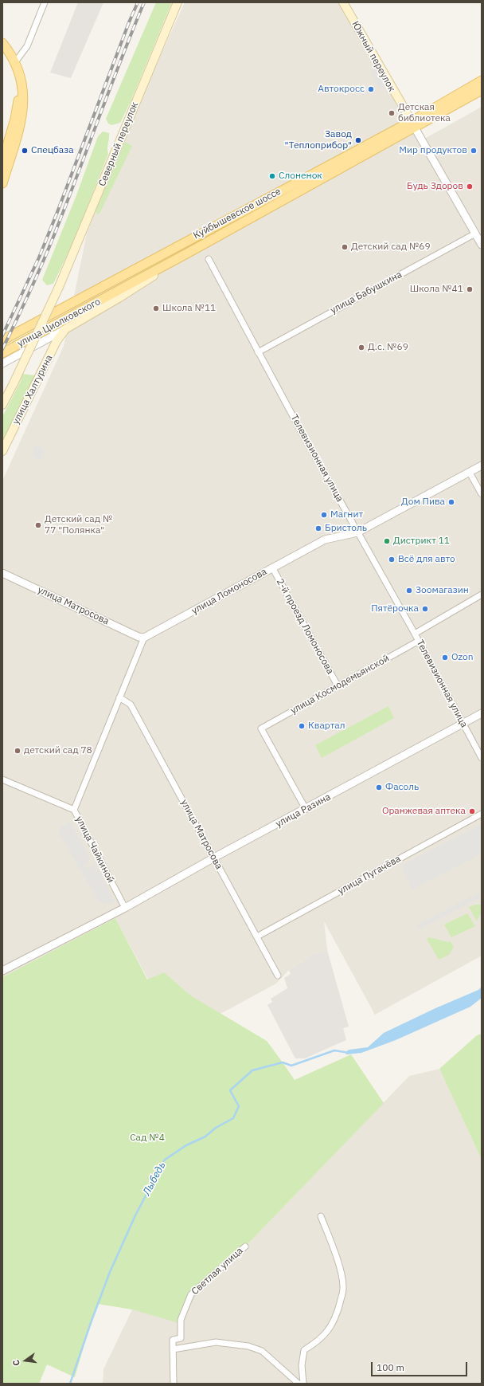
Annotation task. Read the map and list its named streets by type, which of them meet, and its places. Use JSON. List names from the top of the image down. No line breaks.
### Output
{"streets":{"main road":["Южный переулок","Северный переулок","Куйбышевское шоссе","улица Циолковского","улица Халтурина"],"street":["улица Бабушкина","Телевизионная улица","улица Ломоносова","улица Матросова","2-й проезд Ломоносова","улица Космодемьянской","улица Разина","улица Чайкиной","улица Пугачёва","Светлая улица"]},"crossings":[["Южный переулок","Куйбышевское шоссе"],["Куйбышевское шоссе","улица Циолковского"],["Куйбышевское шоссе","улица Халтурина"],["улица Бабушкина","Телевизионная улица"],["Телевизионная улица","улица Ломоносова"],["Телевизионная улица","улица Космодемьянской"],["Телевизионная улица","улица Разина"],["улица Ломоносова","улица Матросова"],["улица Ломоносова","2-й проезд Ломоносова"],["улица Матросова","улица Разина"],["улица Матросова","улица Пугачёва"],["2-й проезд Ломоносова","улица Космодемьянской"],["улица Космодемьянской","улица Разина"],["улица Разина","улица Чайкиной"]],"water":["Лыбедь"],"parks":["Сад №4"],"places":["Автокросс","Детская библиотека","Завод \"Теплоприбор\"","Спецбаза","Мир продуктов","Слоненок","Будь Здоров","Детский сад №69","Школа №41","Школа №11","Д.с. №69","Дом Пива","Магнит","Детский сад № 77 \"Полянка\"","Бристоль","Дистрикт 11","Всё для авто","Зоомагазин","Пятёрочка","Ozon","Квартал","детский сад 78","Фасоль","Оранжевая аптека"],"scale_bar":"100 m","north":"left"}
